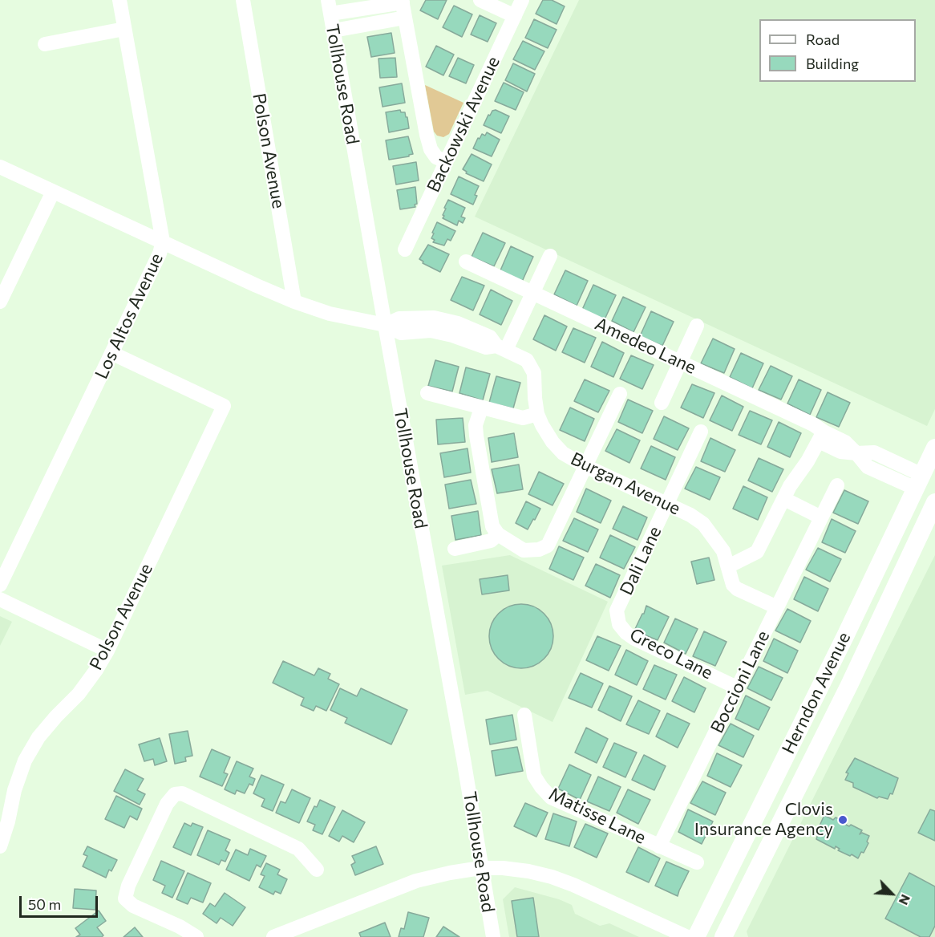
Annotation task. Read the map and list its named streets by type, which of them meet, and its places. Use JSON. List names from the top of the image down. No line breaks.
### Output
{"streets":{"main road":["Herndon Avenue"],"street":["Tollhouse Road","Backowski Avenue","Polson Avenue","Los Altos Avenue","Amedeo Lane","Burgan Avenue","Dali Lane","Greco Lane","Boccioni Lane","Matisse Lane"]},"crossings":[["Tollhouse Road","Burgan Avenue"],["Polson Avenue","Los Altos Avenue"],["Polson Avenue","Burgan Avenue"],["Los Altos Avenue","Burgan Avenue"],["Amedeo Lane","Herndon Avenue"],["Burgan Avenue","Dali Lane"],["Burgan Avenue","Boccioni Lane"],["Dali Lane","Greco Lane"],["Greco Lane","Boccioni Lane"],["Boccioni Lane","Matisse Lane"]],"places":["Clovis Insurance Agency"],"legend":["Road","Building"],"scale_bar":"50 m","north":"bottom right"}
